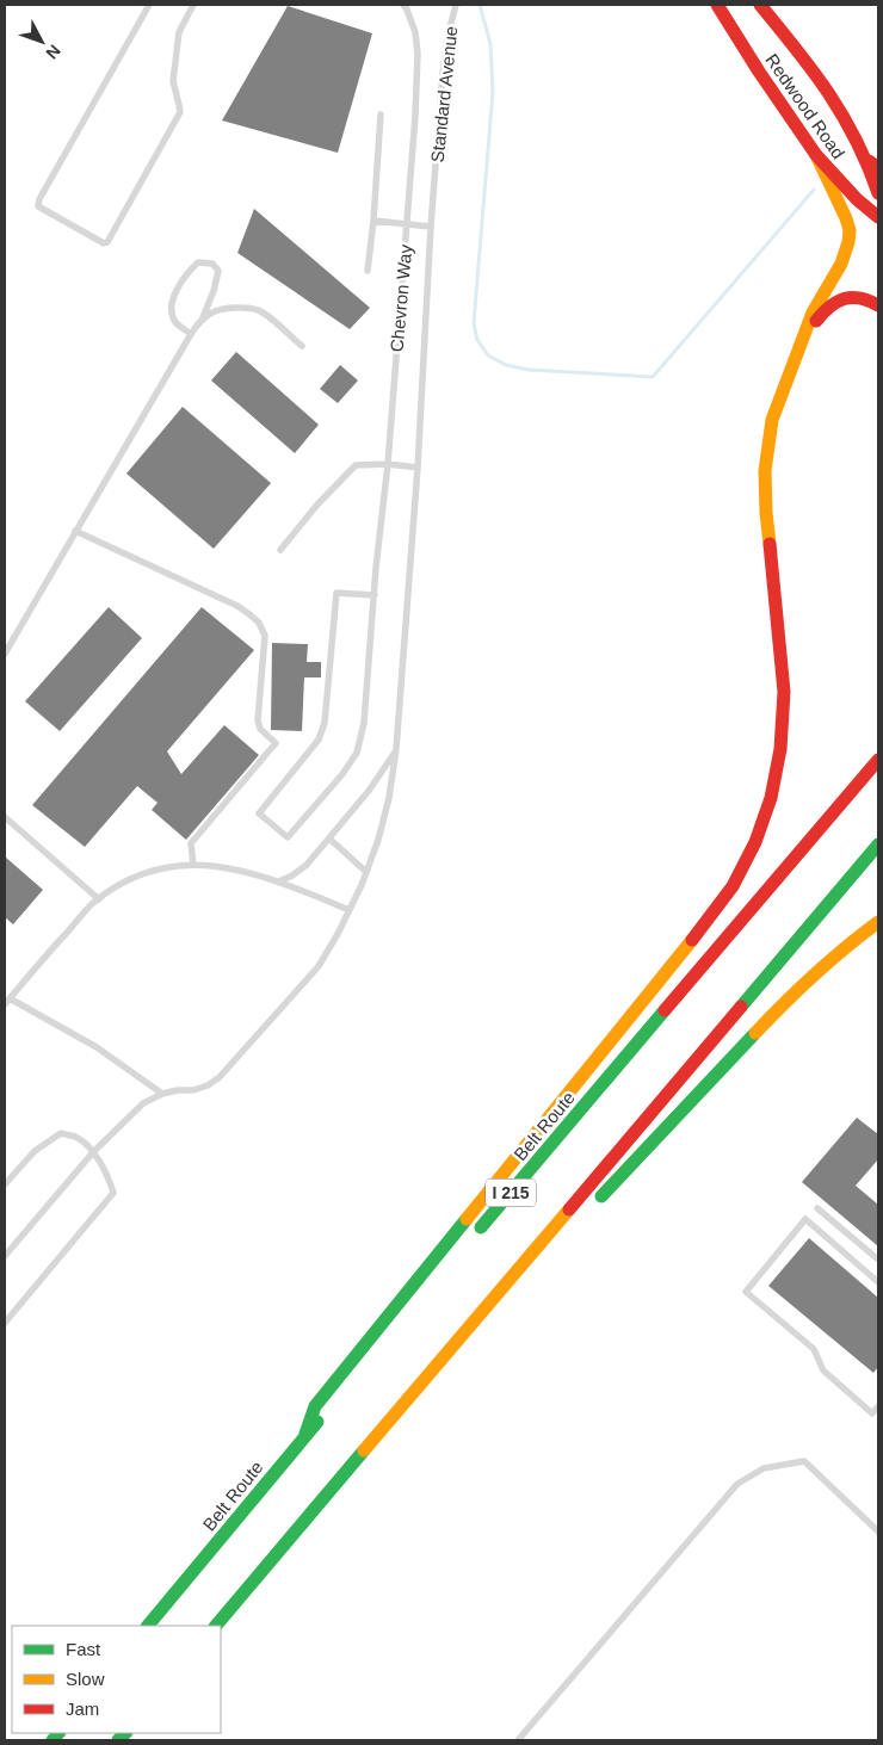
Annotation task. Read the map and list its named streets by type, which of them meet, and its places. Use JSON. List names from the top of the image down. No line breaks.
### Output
{"streets":{"main road":["Redwood Road","Belt Route","I 215"],"lane":["Standard Avenue","Chevron Way"]},"legend":["Fast","Slow","Jam"],"north":"bottom right"}
